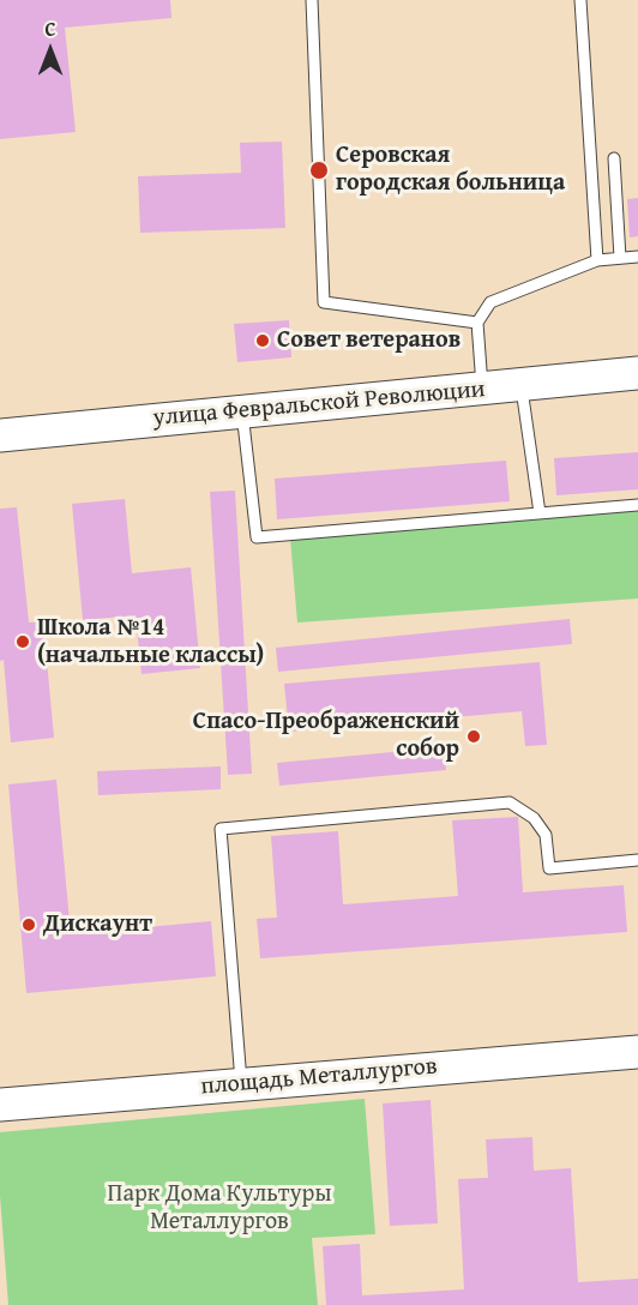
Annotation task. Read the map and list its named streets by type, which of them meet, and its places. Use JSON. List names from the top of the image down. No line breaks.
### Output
{"streets":{"street":["улица Февральской Революции","площадь Металлургов"]},"parks":["Парк Дома Культуры Металлургов"],"places":["Серовская городская больница","Совет ветеранов","Школа №14 (начальные классы)","Спасо-Преображенский собор","Дискаунт"],"north":"top"}
